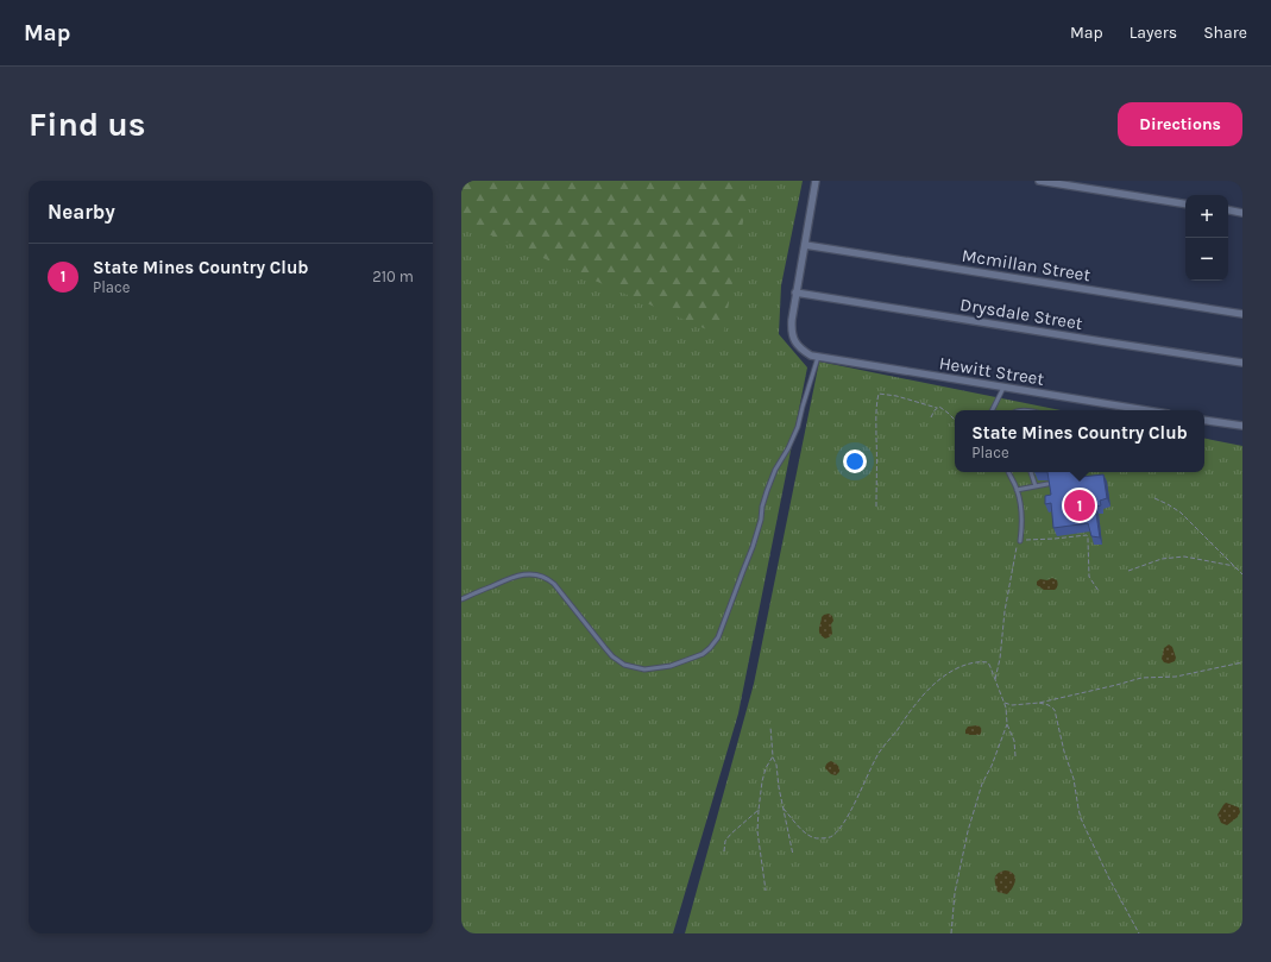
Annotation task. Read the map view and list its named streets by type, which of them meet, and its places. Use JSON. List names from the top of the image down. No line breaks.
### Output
{"streets":{"street":["Mcmillan Street","Drysdale Street","Hewitt Street"]},"crossings":[["Drysdale Street","Hewitt Street"]],"page":{"header":"Map","nav":["Map","Layers","Share"],"buttons":"Directions","title":"Find us","heading":"Nearby","map_buttons":["+","−"],"list":[{"mark":"1","name":"State Mines Country Club","note":"Place","value":"210 m"}],"popup":["State Mines Country Club","Place"],"pins":"1"}}
